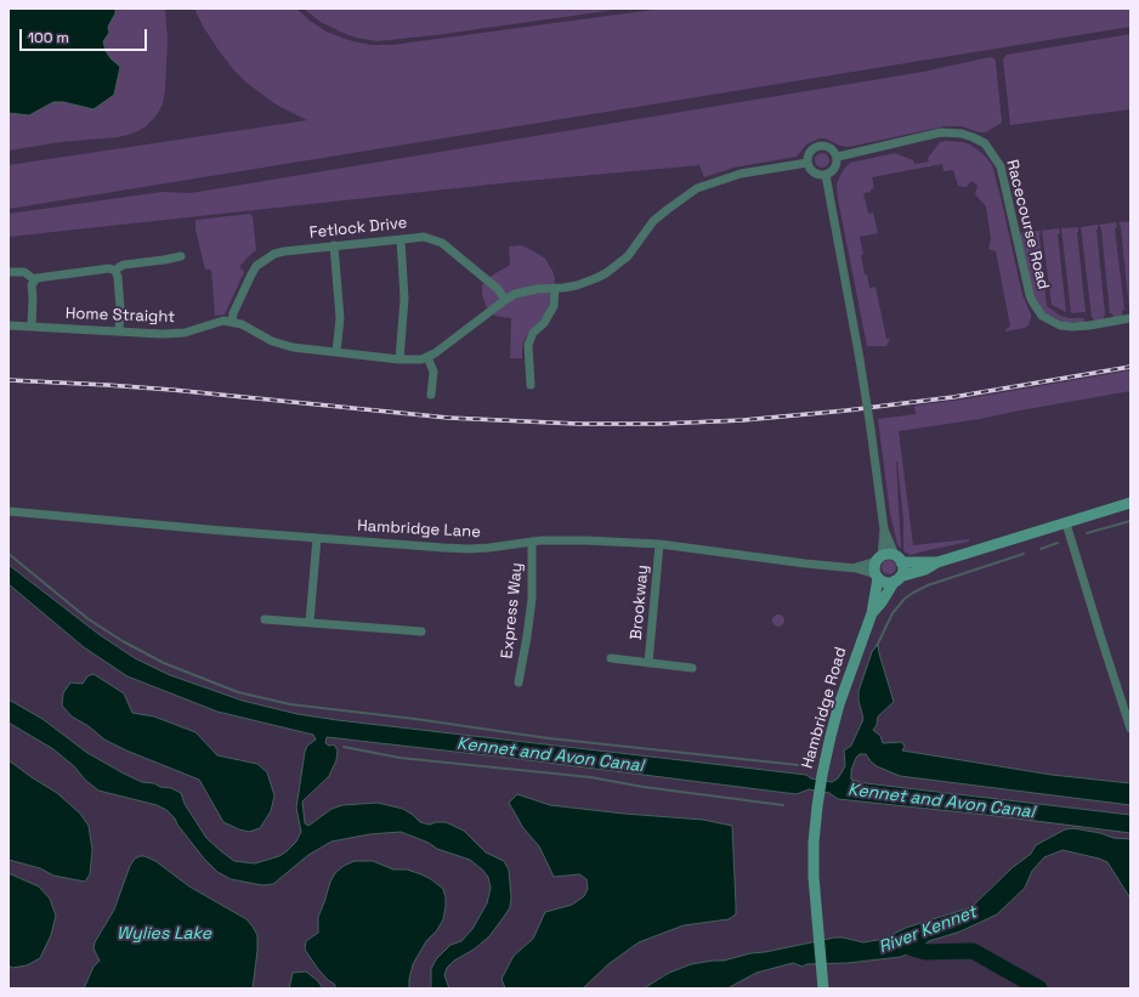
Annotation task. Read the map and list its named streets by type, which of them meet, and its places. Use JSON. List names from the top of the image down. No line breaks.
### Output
{"streets":{"main road":["Hambridge Road"],"street":["Racecourse Road","Fetlock Drive","Home Straight","Hambridge Lane","Brookway","Express Way"]},"crossings":[["Racecourse Road","Home Straight"],["Fetlock Drive","Home Straight"],["Hambridge Lane","Brookway"],["Hambridge Lane","Express Way"],["Hambridge Lane","Hambridge Road"]],"water":["Kennet and Avon Canal","River Kennet","Wylies Lake"],"scale_bar":"100 m"}
